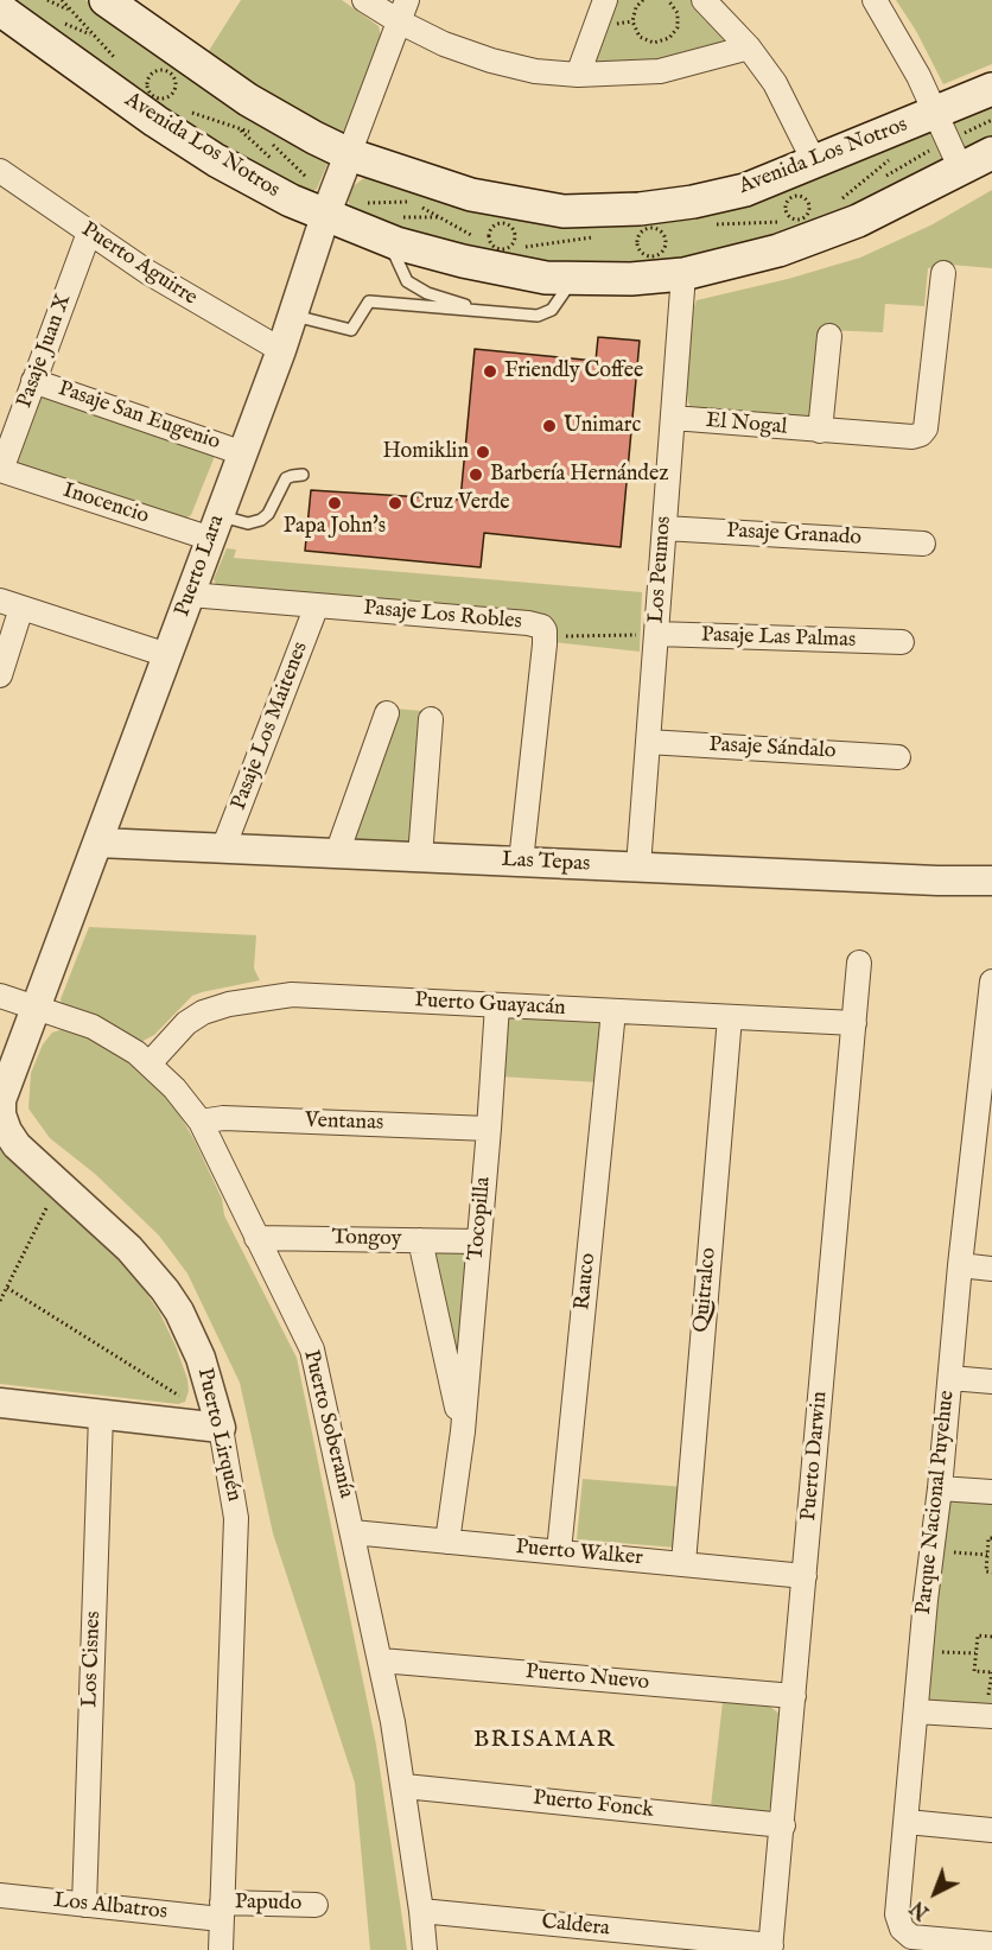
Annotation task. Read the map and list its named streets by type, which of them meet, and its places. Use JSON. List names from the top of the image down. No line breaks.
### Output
{"streets":{"main road":["Avenida Los Notros"],"street":["Puerto Aguirre","Pasaje Juan X","Pasaje San Eugenio","El Nogal","Inocencio","Pasaje Granado","Puerto Lara","Los Peumos","Pasaje Los Robles","Pasaje Las Palmas","Pasaje Los Maitenes","Pasaje Sándalo","Las Tepas","Puerto Guayacán","Ventanas","Tocopilla","Tongoy","Rauco","Quitralco","Puerto Soberanía","Puerto Lirquén","Puerto Darwin","Parque Nacional Puyehue","Puerto Walker","Los Cisnes","Puerto Nuevo","Puerto Fonck","Papudo","Los Albatros","Caldera"]},"crossings":[["Avenida Los Notros","Puerto Lara"],["Avenida Los Notros","Los Peumos"],["Puerto Aguirre","Pasaje Juan X"],["Puerto Aguirre","Puerto Lara"],["Pasaje Juan X","Pasaje San Eugenio"],["Pasaje Juan X","Inocencio"],["Pasaje San Eugenio","Puerto Lara"],["El Nogal","Los Peumos"],["Inocencio","Puerto Lara"],["Pasaje Granado","Los Peumos"],["Puerto Lara","Pasaje Los Robles"],["Puerto Lara","Las Tepas"],["Puerto Lara","Puerto Soberanía"],["Puerto Lara","Puerto Lirquén"],["Los Peumos","Pasaje Las Palmas"],["Los Peumos","Pasaje Sándalo"],["Los Peumos","Las Tepas"],["Pasaje Los Robles","Pasaje Los Maitenes"],["Pasaje Los Robles","Las Tepas"],["Pasaje Los Maitenes","Las Tepas"],["Puerto Guayacán","Tocopilla"],["Puerto Guayacán","Rauco"],["Puerto Guayacán","Quitralco"],["Puerto Guayacán","Puerto Soberanía"],["Puerto Guayacán","Puerto Darwin"],["Ventanas","Tocopilla"],["Ventanas","Puerto Soberanía"],["Tocopilla","Tongoy"],["Tocopilla","Puerto Walker"],["Tongoy","Puerto Soberanía"],["Rauco","Puerto Walker"],["Quitralco","Puerto Walker"],["Puerto Soberanía","Puerto Walker"],["Puerto Soberanía","Puerto Nuevo"],["Puerto Soberanía","Puerto Fonck"],["Puerto Soberanía","Caldera"],["Puerto Lirquén","Papudo"],["Puerto Lirquén","Los Albatros"],["Puerto Darwin","Puerto Walker"],["Puerto Darwin","Puerto Nuevo"],["Puerto Darwin","Puerto Fonck"],["Puerto Darwin","Caldera"],["Los Cisnes","Los Albatros"],["Papudo","Los Albatros"]],"districts":["BRISAMAR"],"places":["Friendly Coffee","Unimarc","Homiklin","Barbería Hernández","Papa John's","Cruz Verde"],"north":"bottom left"}
